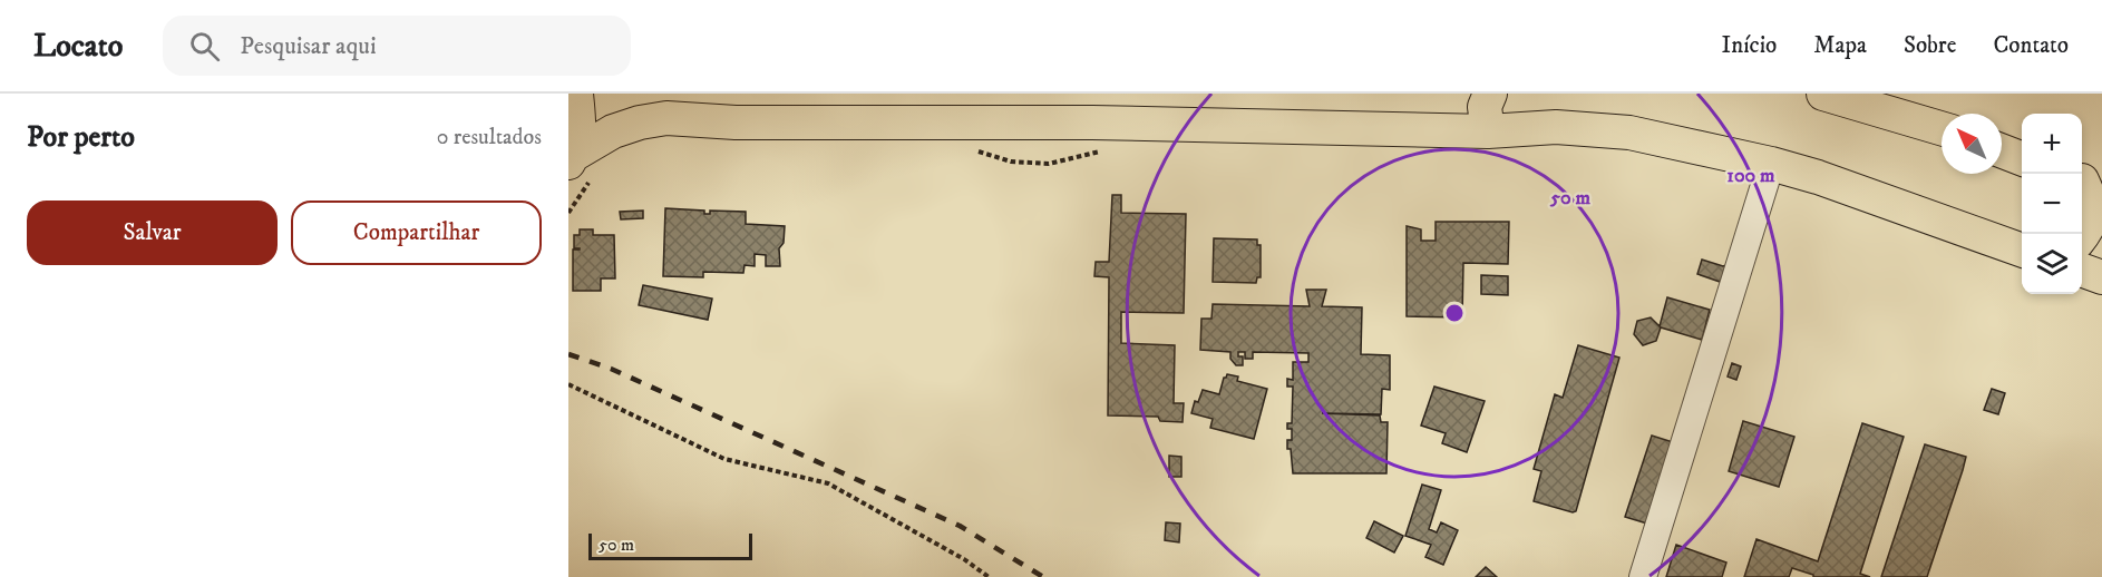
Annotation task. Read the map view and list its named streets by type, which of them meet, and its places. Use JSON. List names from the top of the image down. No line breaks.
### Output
{"scale_bar":"50 m","north":"top left","page":{"header":"Locato","search":"Pesquisar aqui","nav":["Início","Mapa","Sobre","Contato"],"heading":["Por perto","0 resultados"],"map_buttons":["+","−"],"buttons":["Salvar","Compartilhar"],"scale":"50 m"},"rings":["100 m","50 m"]}
